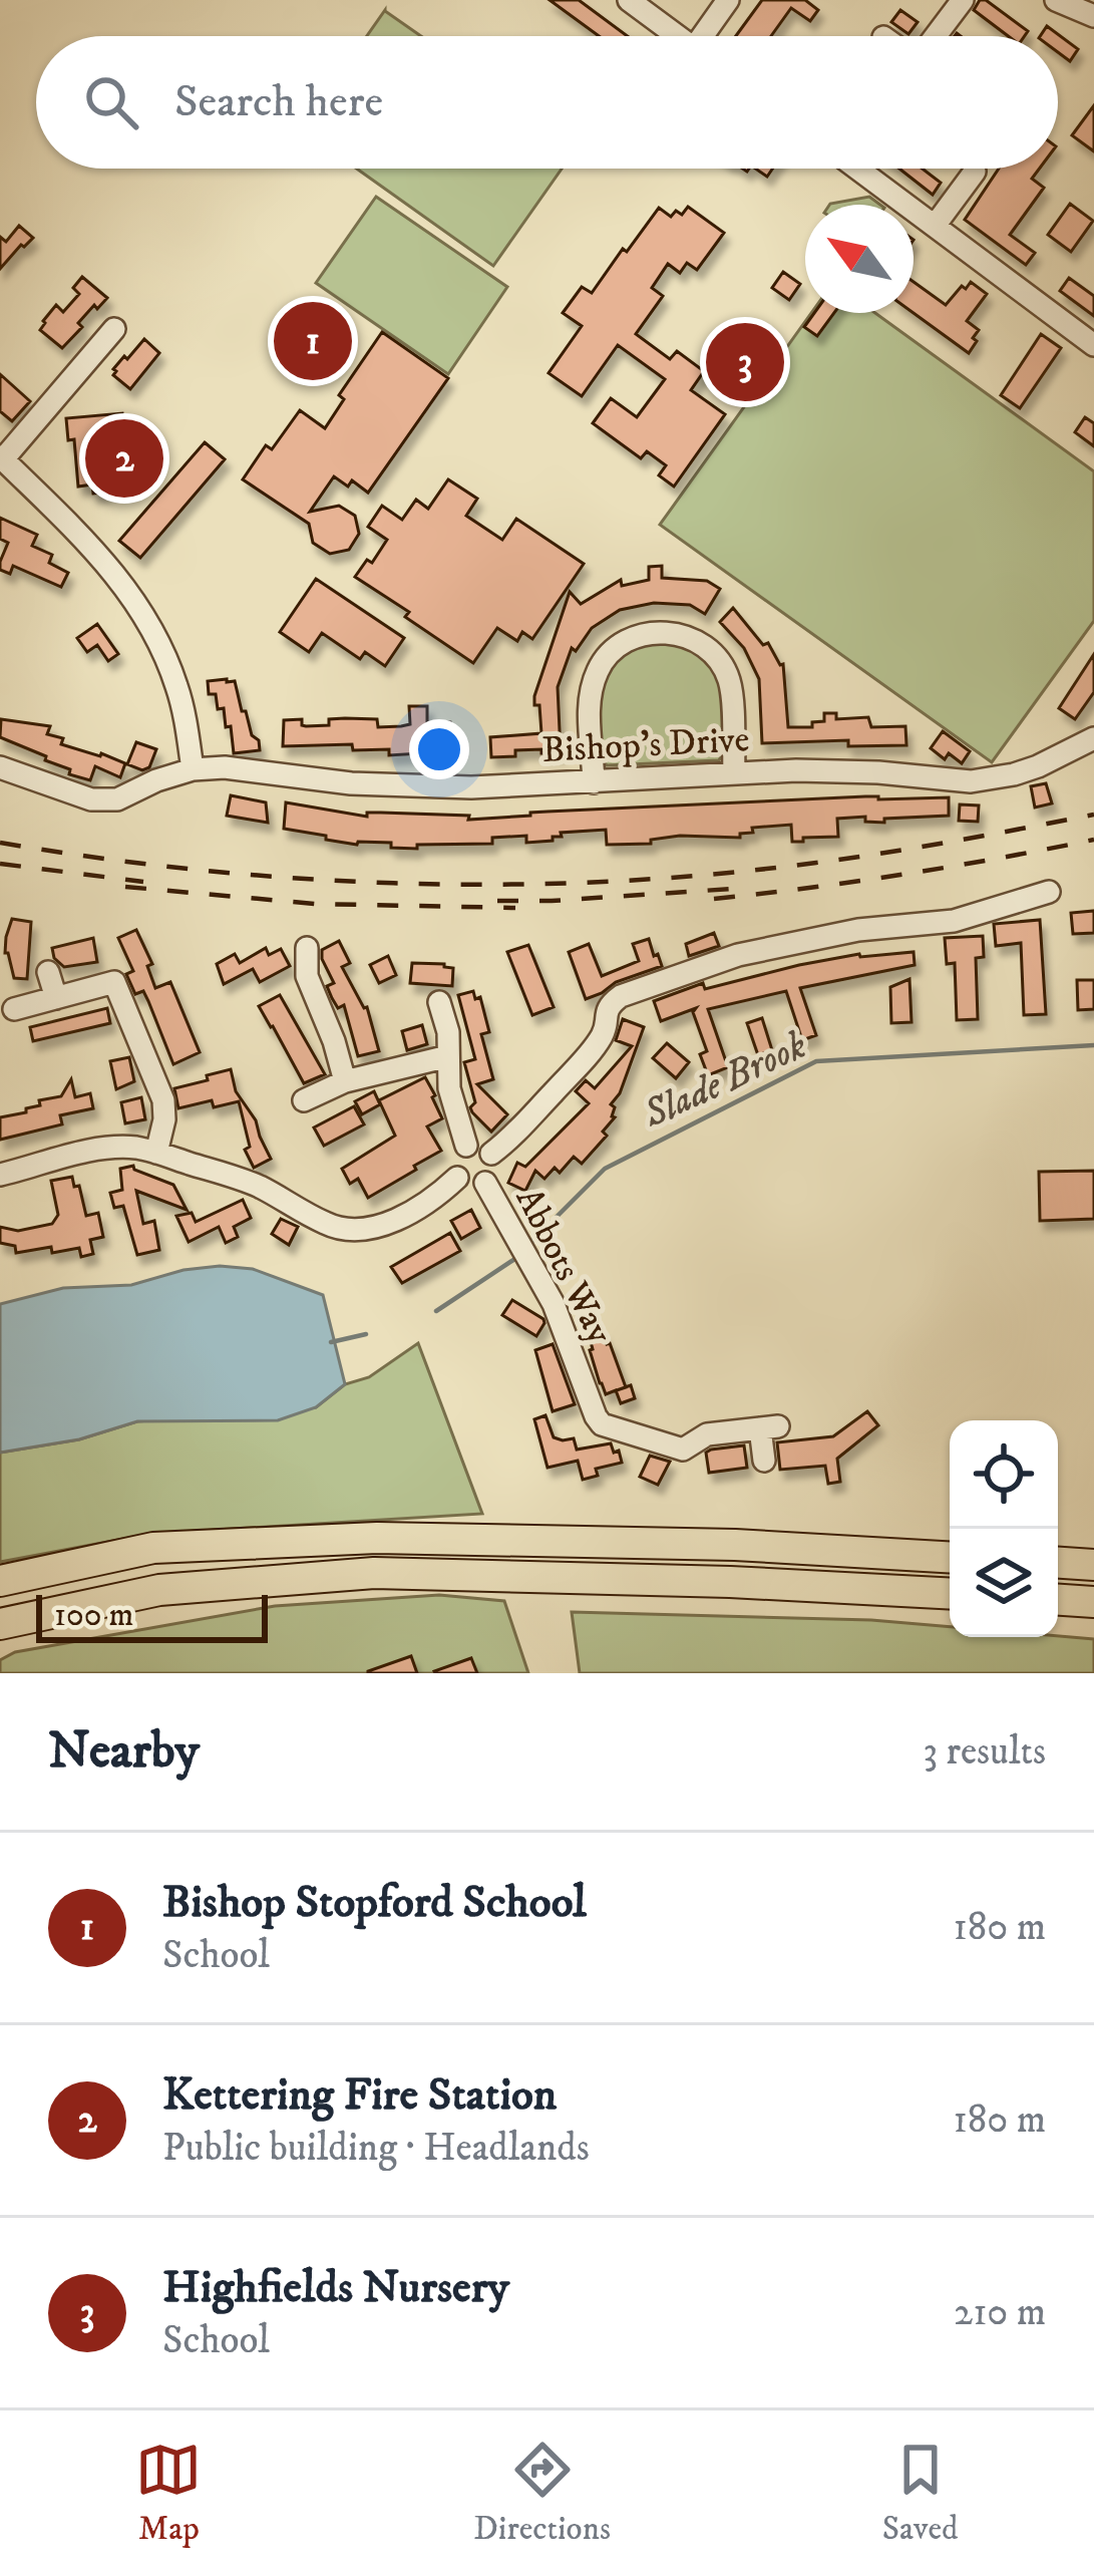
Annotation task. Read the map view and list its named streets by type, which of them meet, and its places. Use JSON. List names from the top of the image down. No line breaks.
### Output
{"streets":{"street":["Bishop's Drive","Abbots Way"]},"water":["Slade Brook"],"scale_bar":"100 m","north":"top left","page":{"search":"Search here","pins":["1","3","2"],"scale":"100 m","heading":["Nearby","3 results"],"list":[{"mark":"1","name":"Bishop Stopford School","note":"School","value":"180 m"},{"mark":"2","name":"Kettering Fire Station","note":"Public building · Headlands","value":"180 m"},{"mark":"3","name":"Highfields Nursery","note":"School","value":"210 m"}],"nav":["Map","Directions","Saved"]}}
